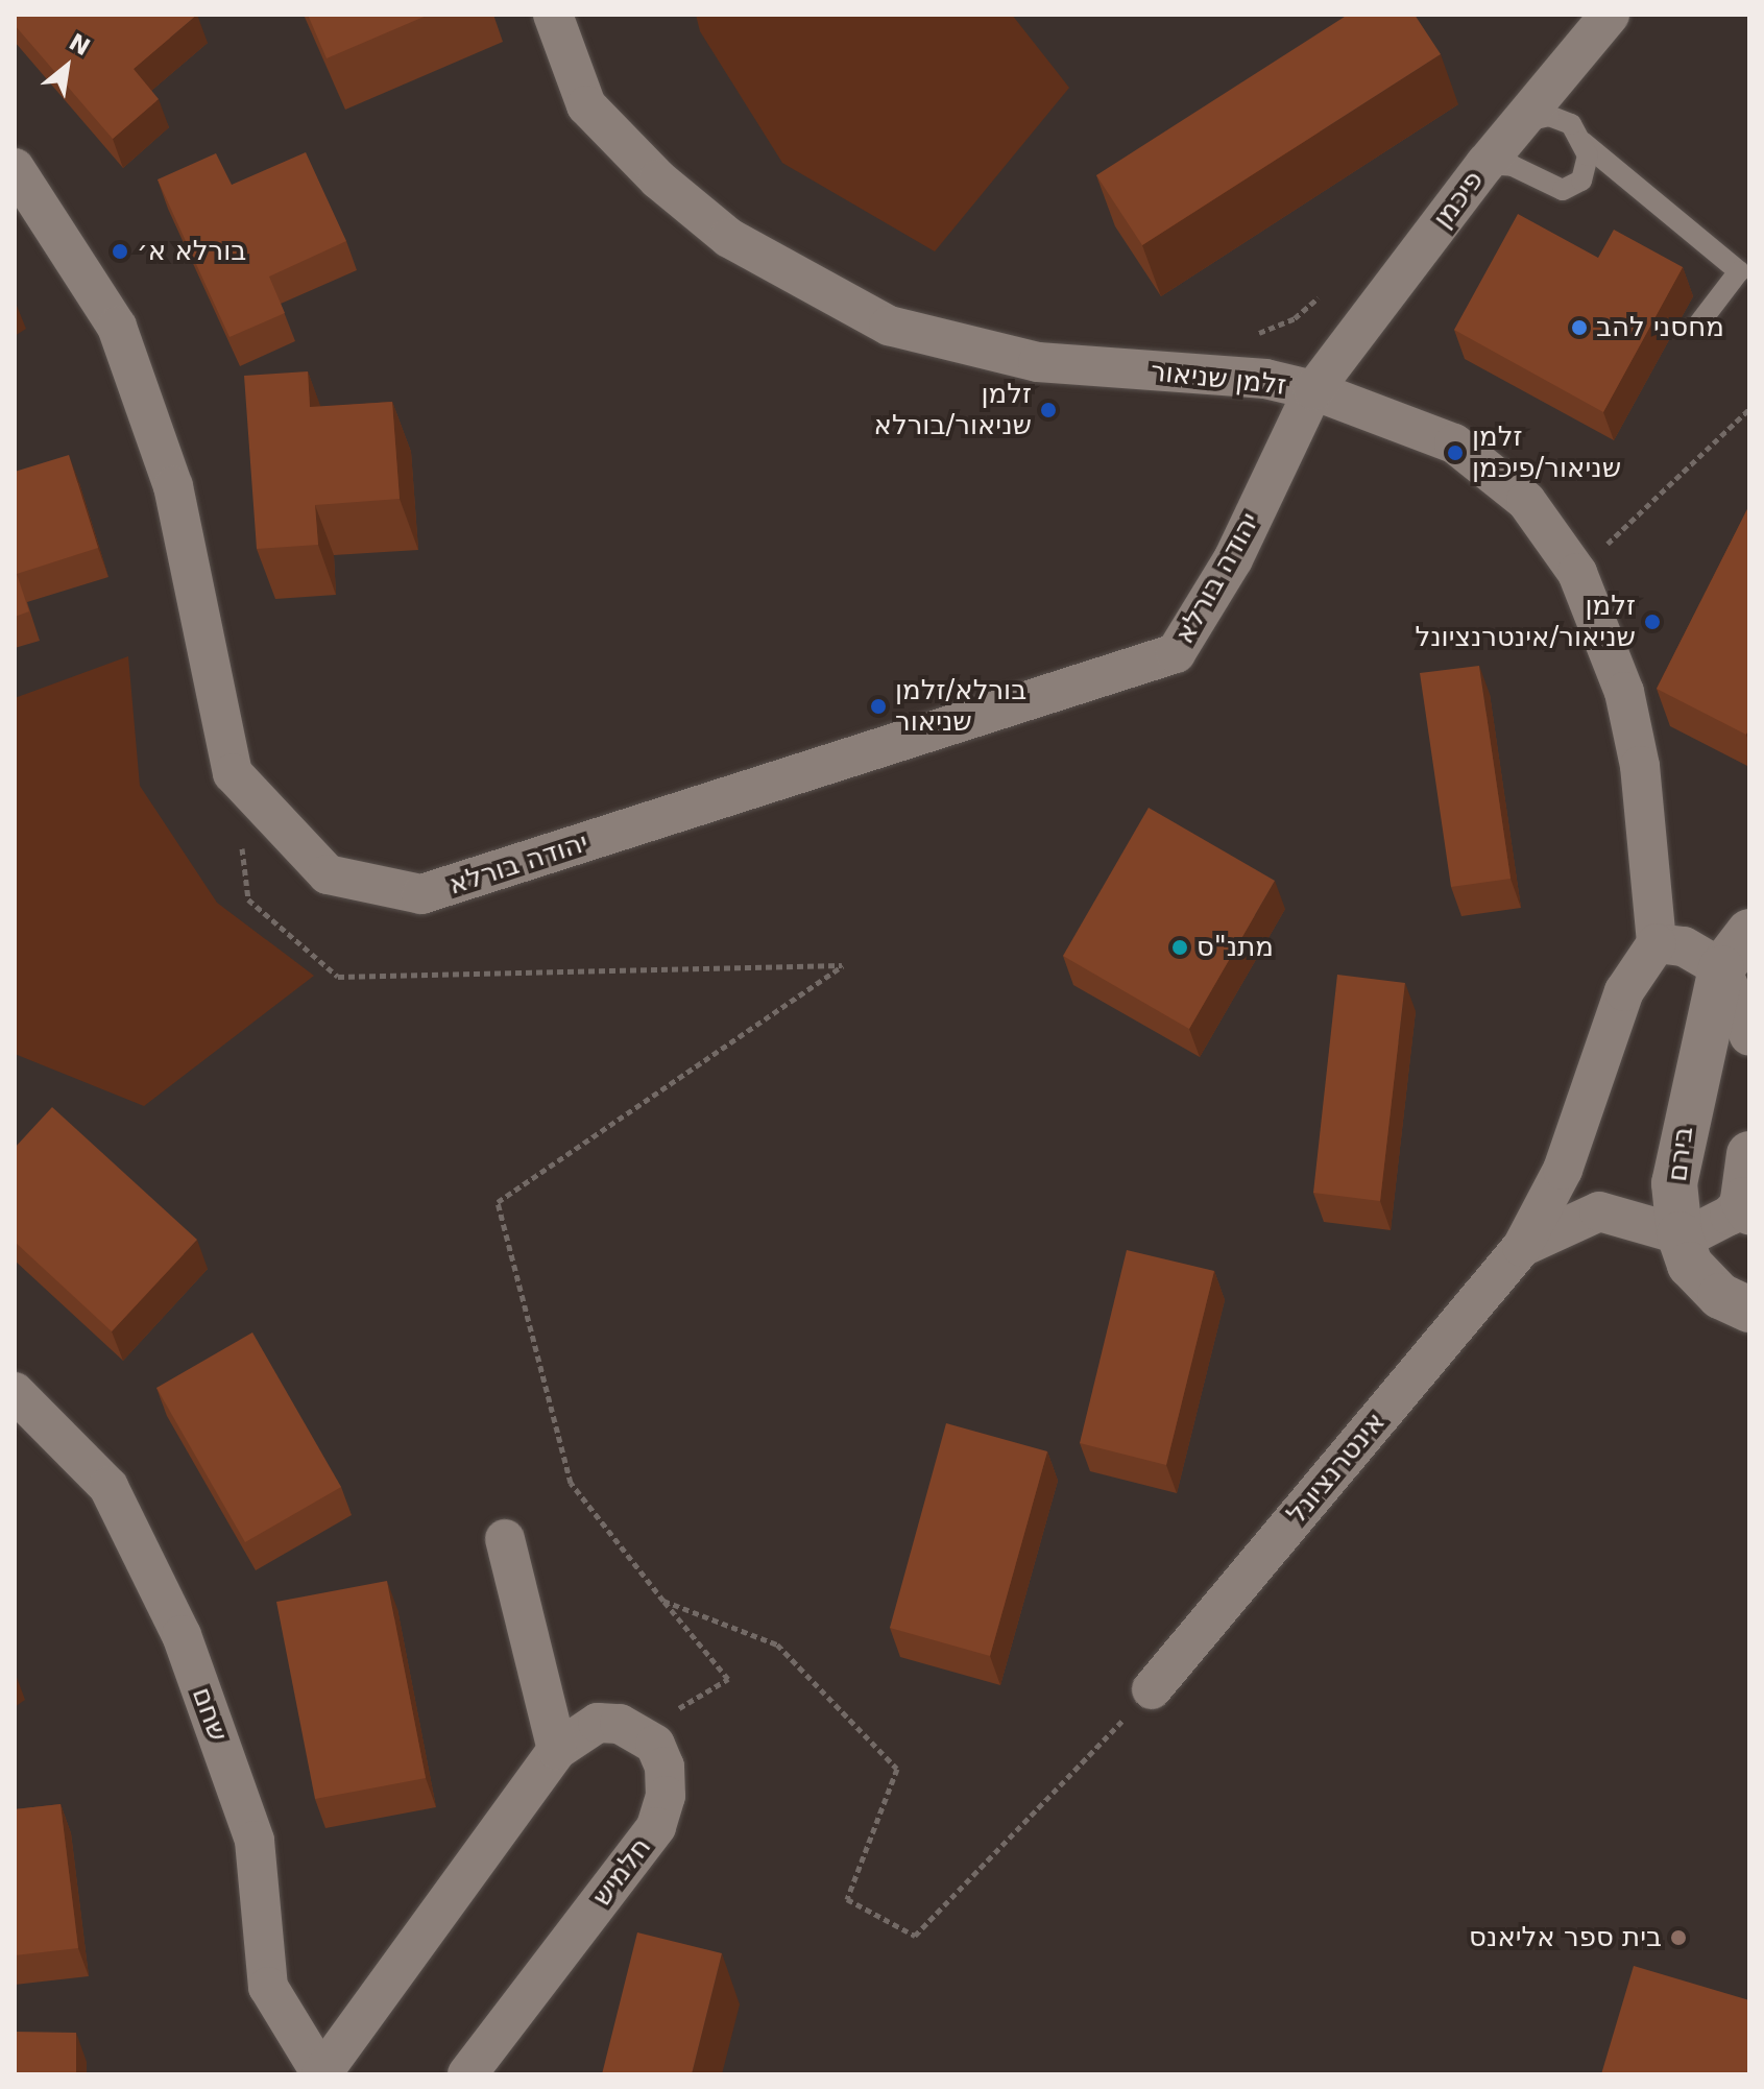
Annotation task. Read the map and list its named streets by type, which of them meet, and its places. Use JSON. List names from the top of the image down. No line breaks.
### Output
{"streets":{"street":["פיכמן","זלמן שניאור","יהודה בורלא","בירם","אינטרנציונל","שחם","חלמיש"]},"crossings":[["פיכמן","זלמן שניאור"],["פיכמן","יהודה בורלא"],["זלמן שניאור","יהודה בורלא"],["זלמן שניאור","אינטרנציונל"]],"places":["בורלא א׳","מחסני להב","זלמן שניאור/בורלא","זלמן שניאור/פיכמן","זלמן שניאור/אינטרנציונל","בורלא/זלמן שניאור","מתנ\"ס","בית ספר אליאנס"],"north":"top right"}
